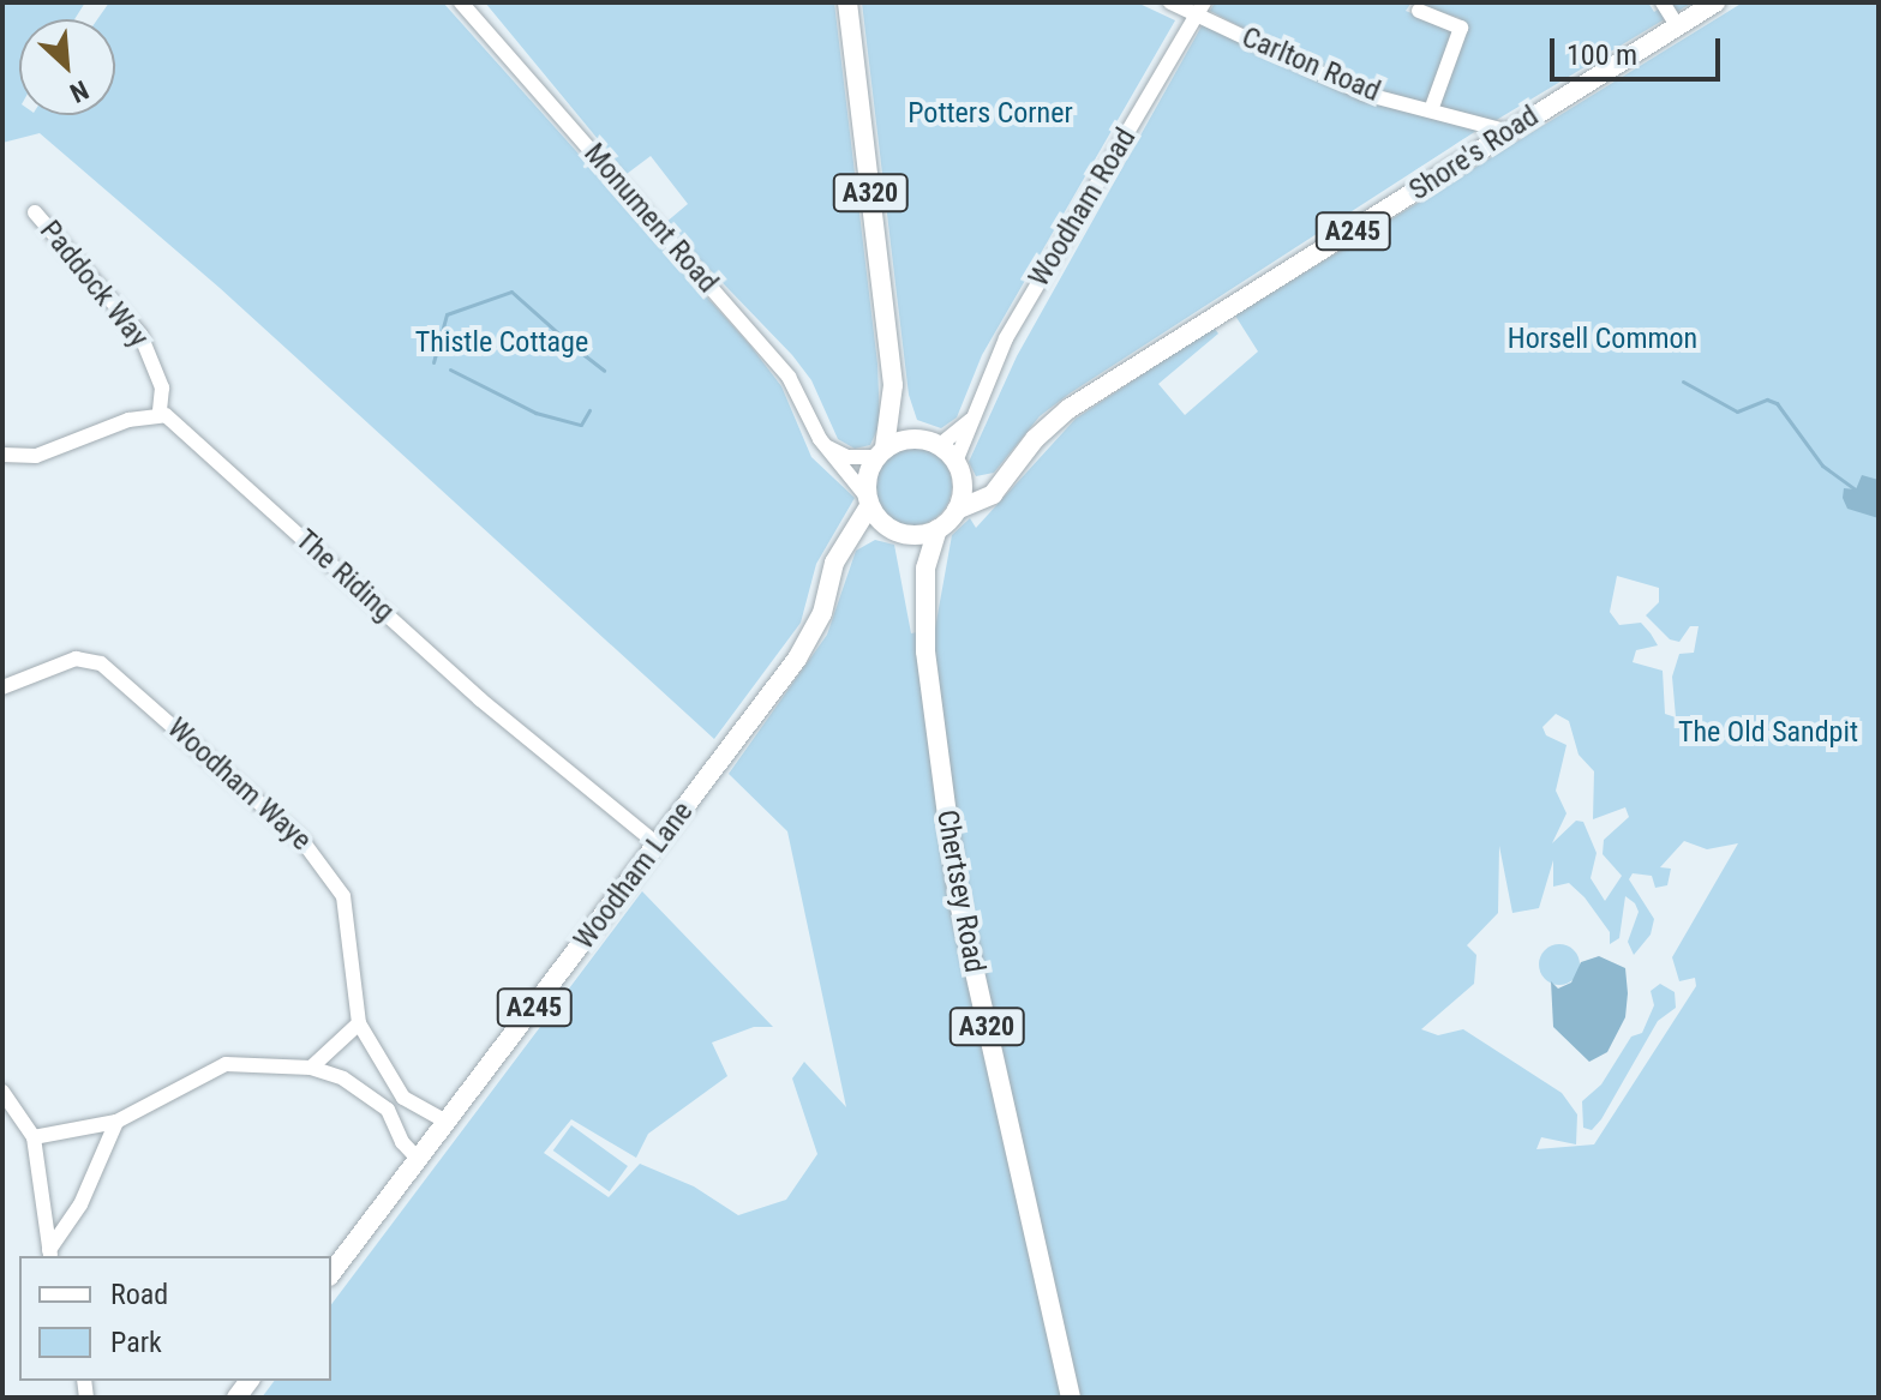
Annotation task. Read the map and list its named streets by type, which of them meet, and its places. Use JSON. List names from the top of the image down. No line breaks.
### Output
{"streets":{"main road":["Shore's Road","A320","A245","Woodham Lane","Chertsey Road"],"street":["Carlton Road","Woodham Road","Monument Road","Paddock Way","The Riding","Woodham Waye"]},"crossings":[["Carlton Road","Shore's Road"],["Carlton Road","Woodham Road"],["Shore's Road","A320"],["Shore's Road","Woodham Road"],["Shore's Road","Monument Road"],["Shore's Road","A245"],["Shore's Road","Woodham Lane"],["Shore's Road","Chertsey Road"],["A320","Woodham Road"],["A320","Monument Road"],["A320","A245"],["A320","Woodham Lane"],["A320","Chertsey Road"],["Woodham Road","Monument Road"],["Woodham Road","A245"],["Woodham Road","Woodham Lane"],["Woodham Road","Chertsey Road"],["Monument Road","A245"],["Monument Road","Woodham Lane"],["Monument Road","Chertsey Road"],["A245","Woodham Lane"],["A245","Chertsey Road"],["Paddock Way","The Riding"],["The Riding","Woodham Lane"],["Woodham Lane","Chertsey Road"]],"parks":["Potters Corner","Horsell Common","Thistle Cottage","The Old Sandpit"],"legend":["Road","Park"],"scale_bar":"100 m","north":"bottom right"}
